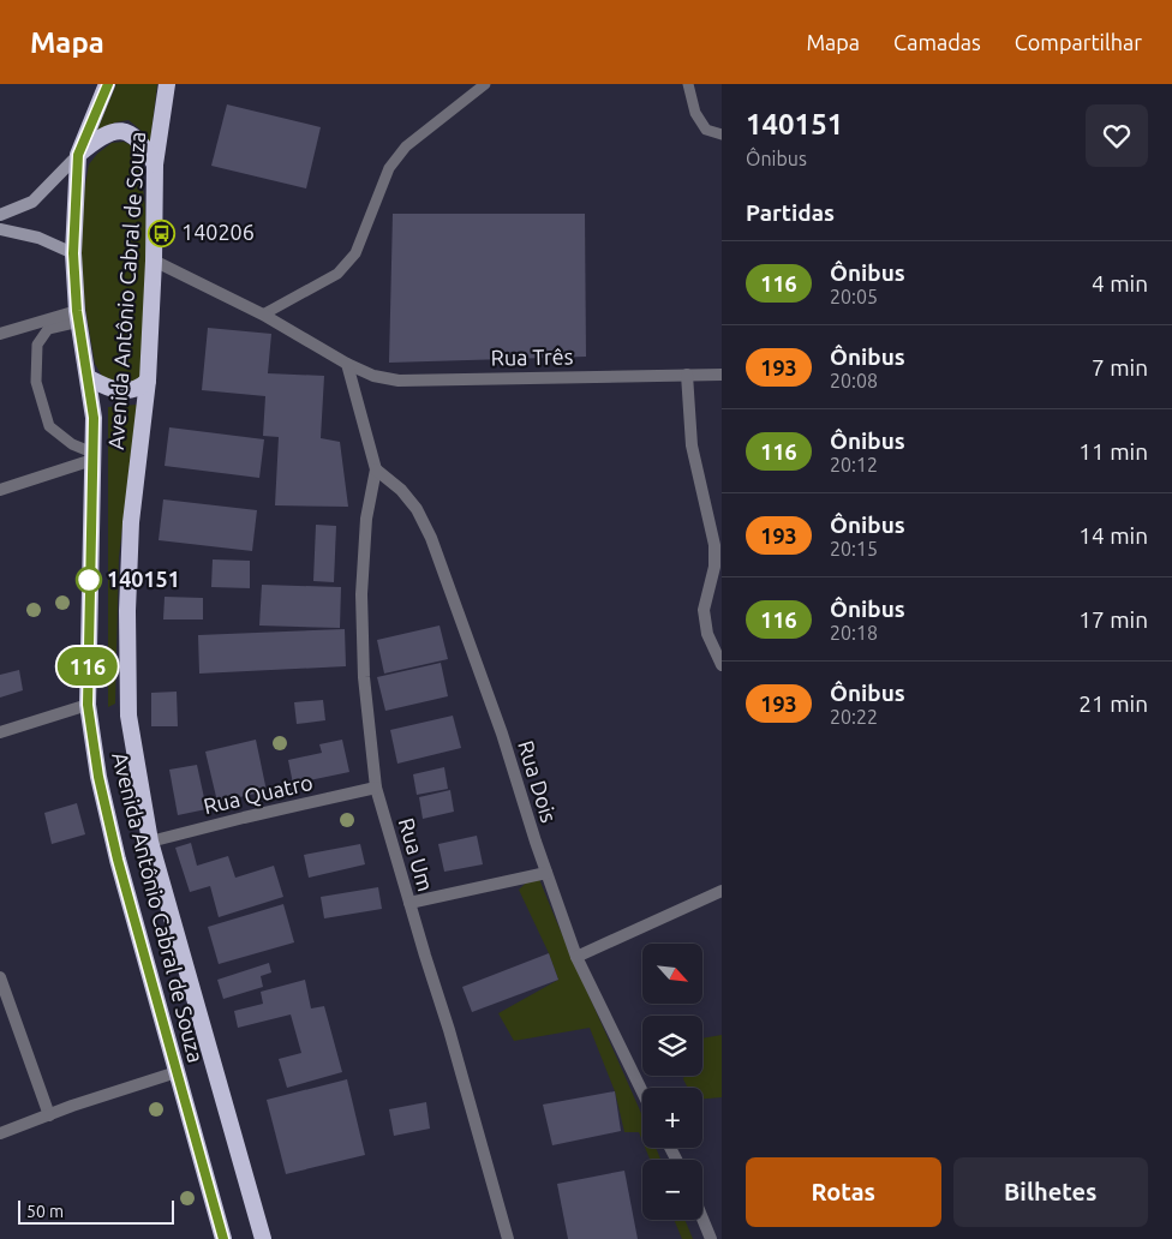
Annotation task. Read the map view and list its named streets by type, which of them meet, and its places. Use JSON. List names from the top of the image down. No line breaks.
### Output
{"streets":{"highway":["Avenida Antônio Cabral de Souza"],"street":["Rua Três","Rua Dois","Rua Quatro","Rua Um"]},"crossings":[["Avenida Antônio Cabral de Souza","Rua Três"],["Avenida Antônio Cabral de Souza","Rua Quatro"],["Rua Dois","Rua Um"],["Rua Quatro","Rua Um"]],"places":{"bus stop":["140206"],"other":["140151"]},"lines":["bus line 116"],"scale_bar":"50 m","north":"bottom right","page":{"header":"Mapa","nav":["Mapa","Camadas","Compartilhar"],"on_map":"116","heading":[["140151","Ônibus"],"Partidas"],"list":[{"mark":"116","name":"Ônibus","note":"20:05","value":"4 min"},{"mark":"193","name":"Ônibus","note":"20:08","value":"7 min"},{"mark":"116","name":"Ônibus","note":"20:12","value":"11 min"},{"mark":"193","name":"Ônibus","note":"20:15","value":"14 min"},{"mark":"116","name":"Ônibus","note":"20:18","value":"17 min"},{"mark":"193","name":"Ônibus","note":"20:22","value":"21 min"}],"map_buttons":["+","−"],"buttons":["Rotas","Bilhetes"],"scale":"50 m"}}
